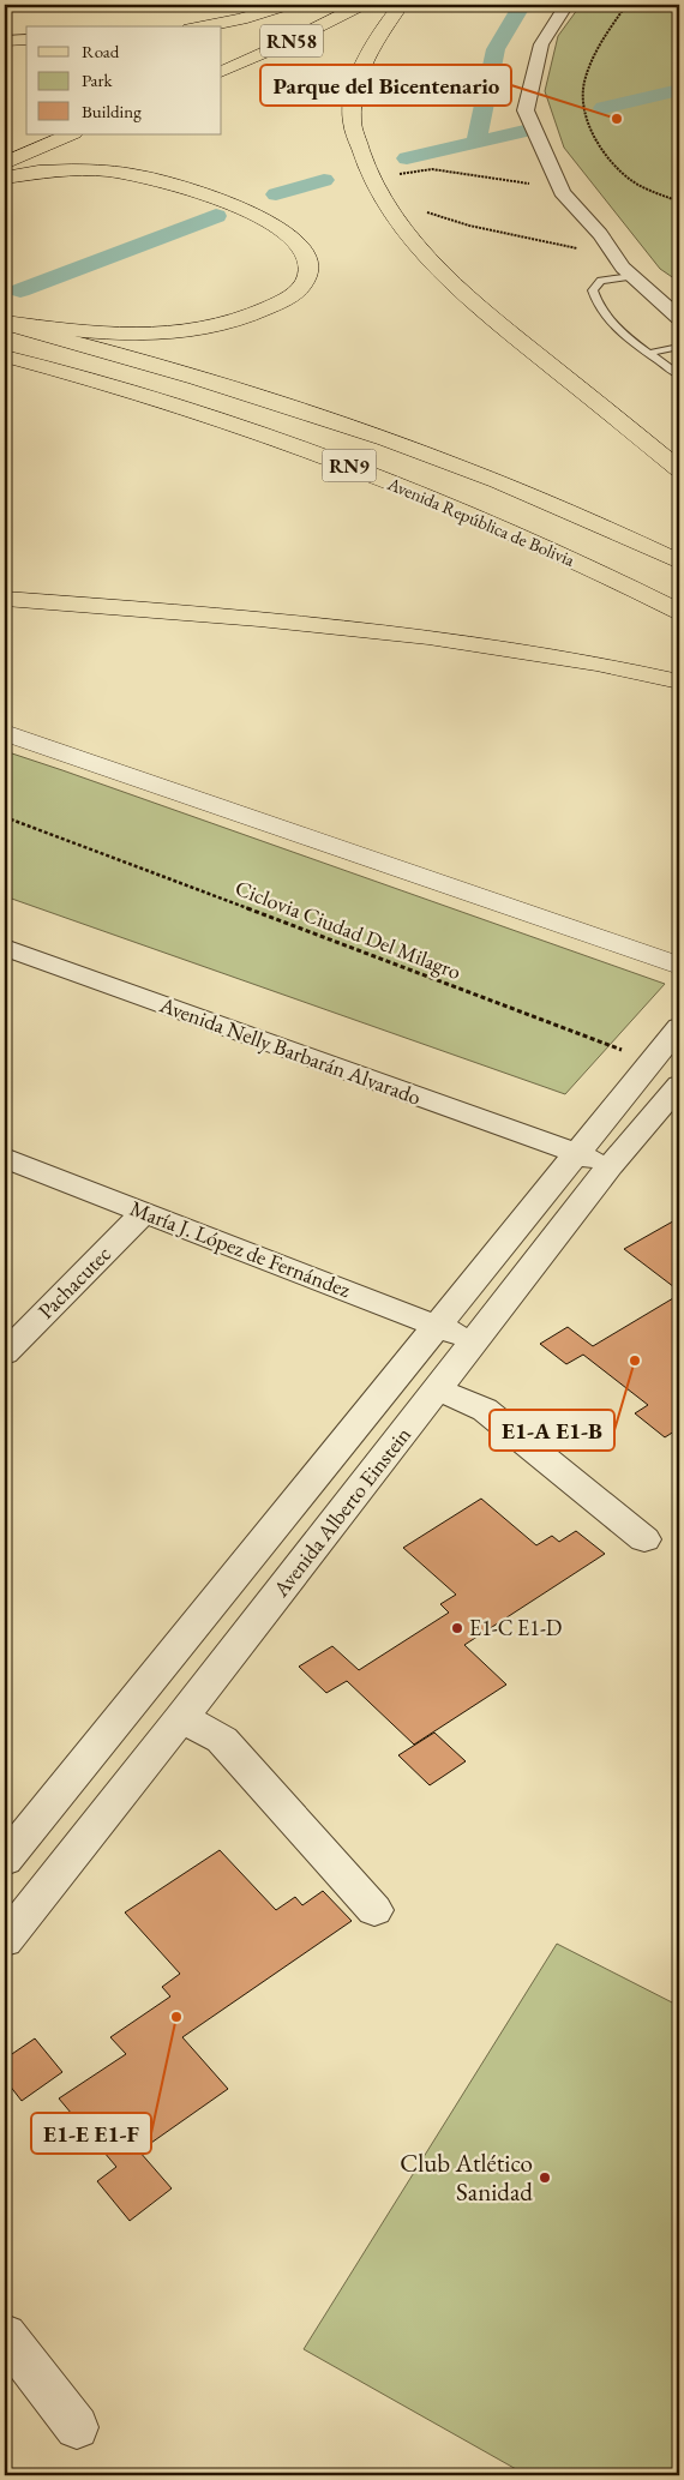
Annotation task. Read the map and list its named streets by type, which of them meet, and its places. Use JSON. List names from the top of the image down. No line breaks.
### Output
{"streets":{"main road":["RN58","RN9","Avenida República de Bolivia"],"street":["Avenida Nelly Barbarán Alvarado","María J. López de Fernández","Pachacutec","Avenida Alberto Einstein"],"path":["Ciclovia Ciudad Del Milagro"]},"crossings":[["Ciclovia Ciudad Del Milagro","Avenida Alberto Einstein"],["Avenida Nelly Barbarán Alvarado","Avenida Alberto Einstein"],["María J. López de Fernández","Pachacutec"],["María J. López de Fernández","Avenida Alberto Einstein"]],"places":["Parque del Bicentenario","E1-A E1-B","E1-C E1-D","E1-E E1-F","Club Atlético Sanidad"],"legend":["Road","Park","Building"]}
